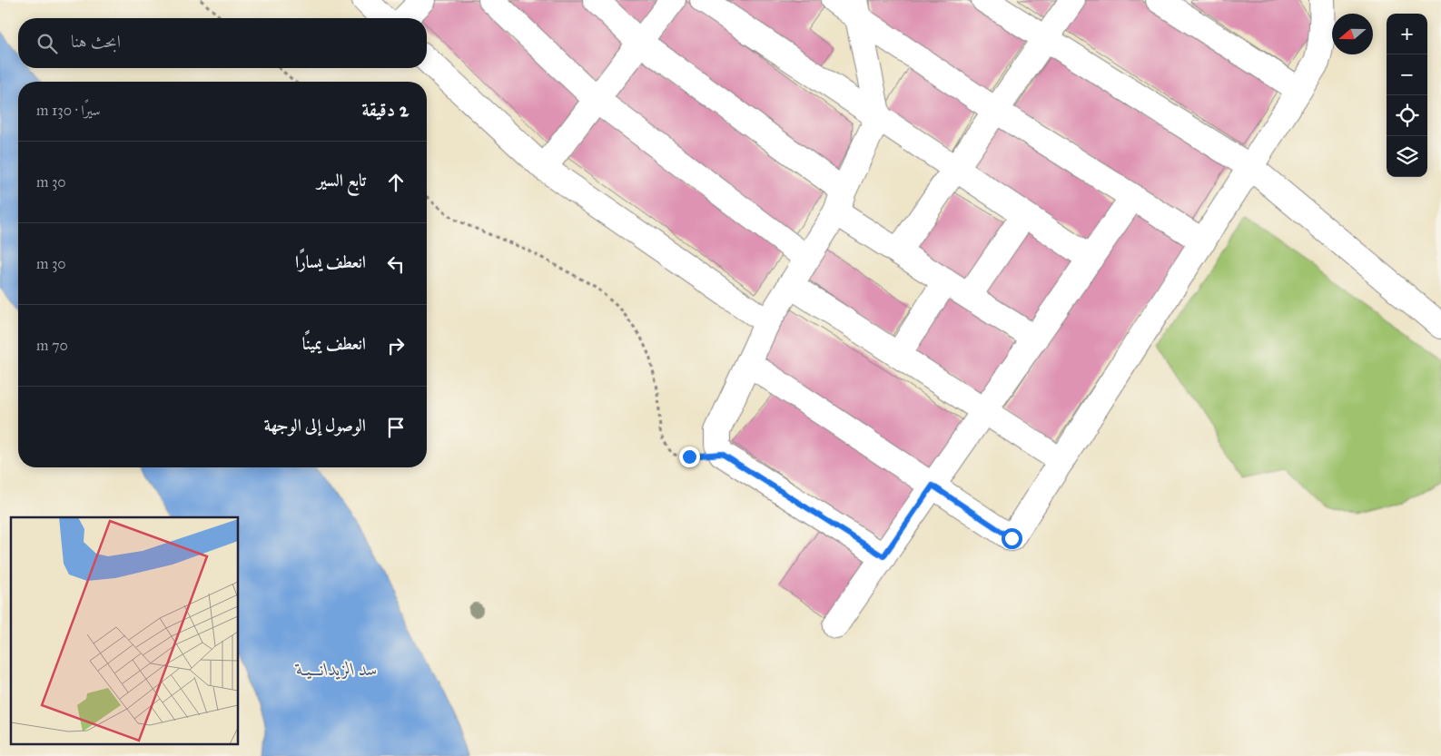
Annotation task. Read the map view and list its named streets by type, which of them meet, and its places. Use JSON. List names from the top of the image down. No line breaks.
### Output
{"water":["سد الزيدانـــيـة"],"north":"left","page":{"map_buttons":["+","−"],"search":"ابحث هنا","heading":["2 دقيقة","سيرًا · 130 m"],"list":[["تابع السير","30 m"],["انعطف يسارًا","30 m"],["انعطف يمينًا","70 m"],"الوصول إلى الوجهة"]}}
